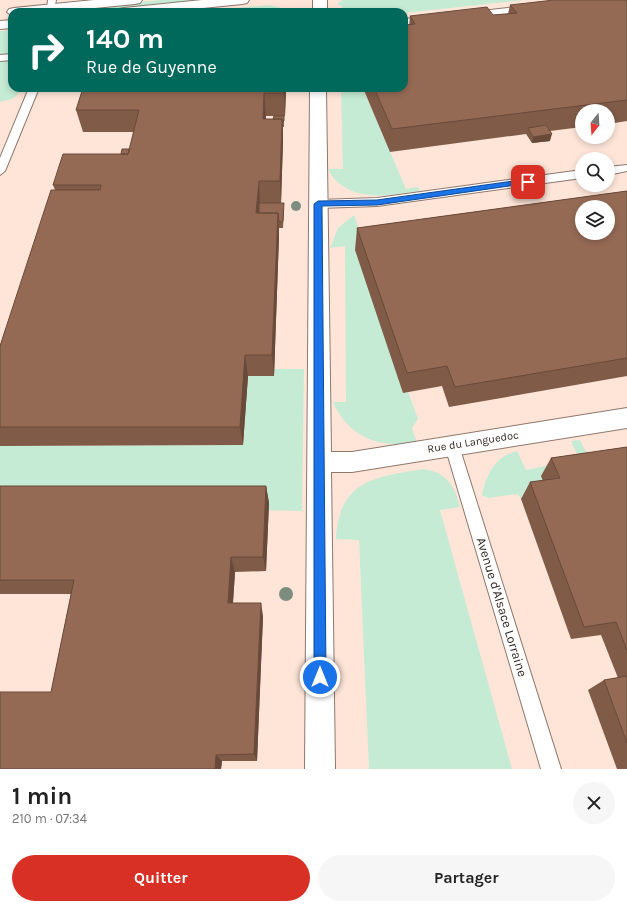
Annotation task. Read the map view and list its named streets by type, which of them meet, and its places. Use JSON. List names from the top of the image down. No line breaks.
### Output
{"streets":{"street":["Rue du Languedoc"],"lane":["Avenue d'Alsace Lorraine"]},"crossings":[["Rue du Languedoc","Avenue d'Alsace Lorraine"]],"north":"bottom","page":{"turn":["140 m","Rue de Guyenne"],"heading":["1 min","210 m · 07:34"],"buttons":["Quitter","Partager"]}}
